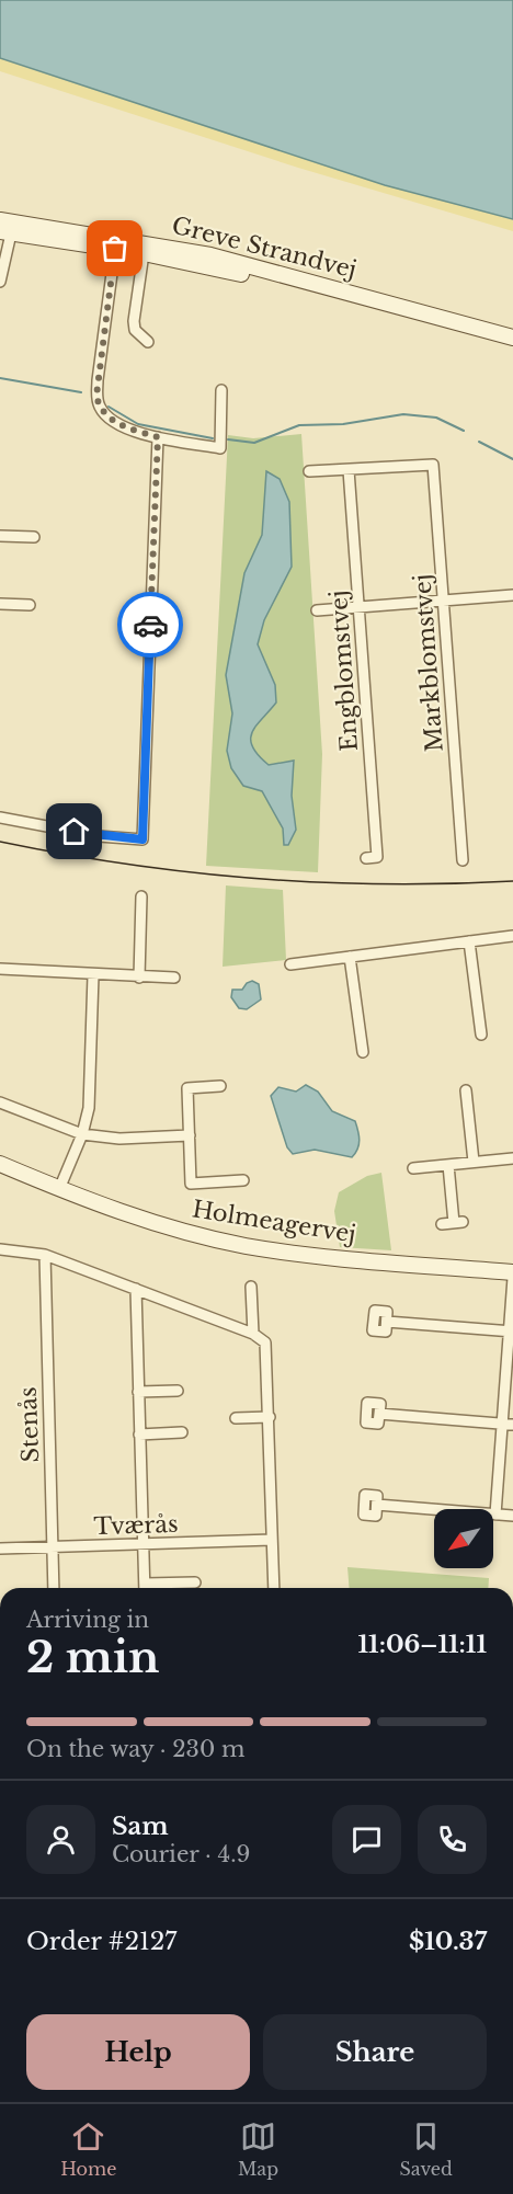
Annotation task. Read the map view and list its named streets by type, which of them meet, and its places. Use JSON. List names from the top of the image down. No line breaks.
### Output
{"streets":{"main road":["Greve Strandvej","Holmeagervej"],"street":["Markblomstvej","Engblomstvej","Stenås","Tværås"]},"crossings":[["Markblomstvej","Engblomstvej"],["Stenås","Tværås"]],"north":"bottom left","page":{"heading":["2 min","Arriving in","11:06–11:11"],"panel":["Sam","Courier · 4.9","Order #2127","$10.37"],"bar":"On the way · 230 m","buttons":["Help","Share"],"tabs":["Home","Map","Saved"]}}
